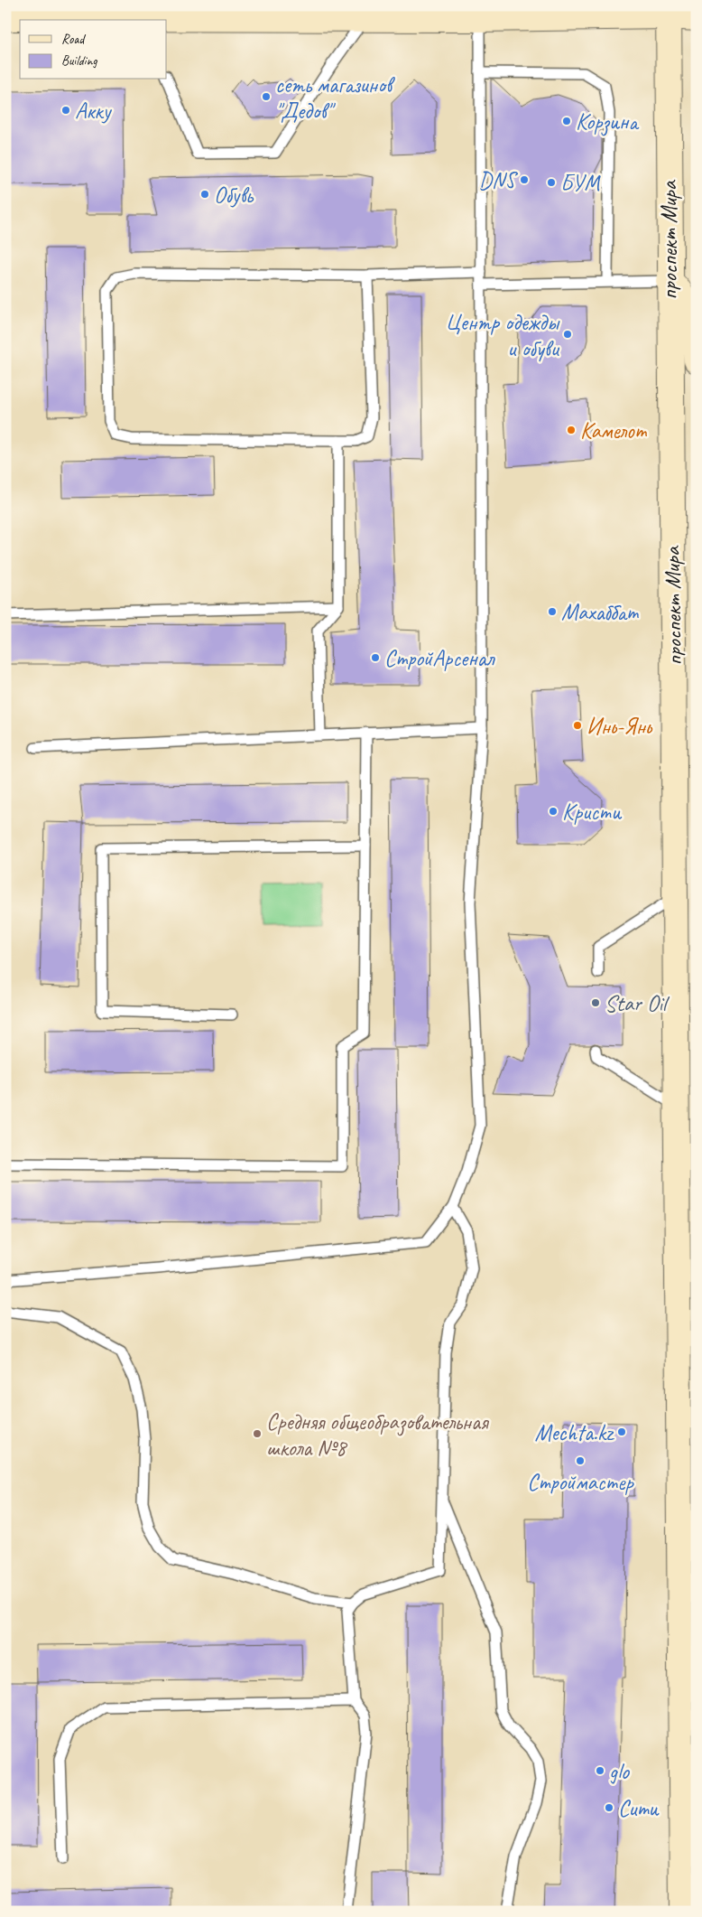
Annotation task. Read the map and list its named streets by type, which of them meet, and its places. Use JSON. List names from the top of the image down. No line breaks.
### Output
{"streets":{"main road":["проспект Мира"]},"places":["сеть магазинов \"Дедов\"","Акку","Корзина","DNS","БУМ","Обувь","Центр одежды и обуви","Камелот","Махаббат","СтройАрсенал","Инь-Янь","Кристи","Star Oil","Mechta.kz","Средняя общеобразовательная школа №8","Строймастер","glo","Сити"],"legend":["Road","Building"]}
